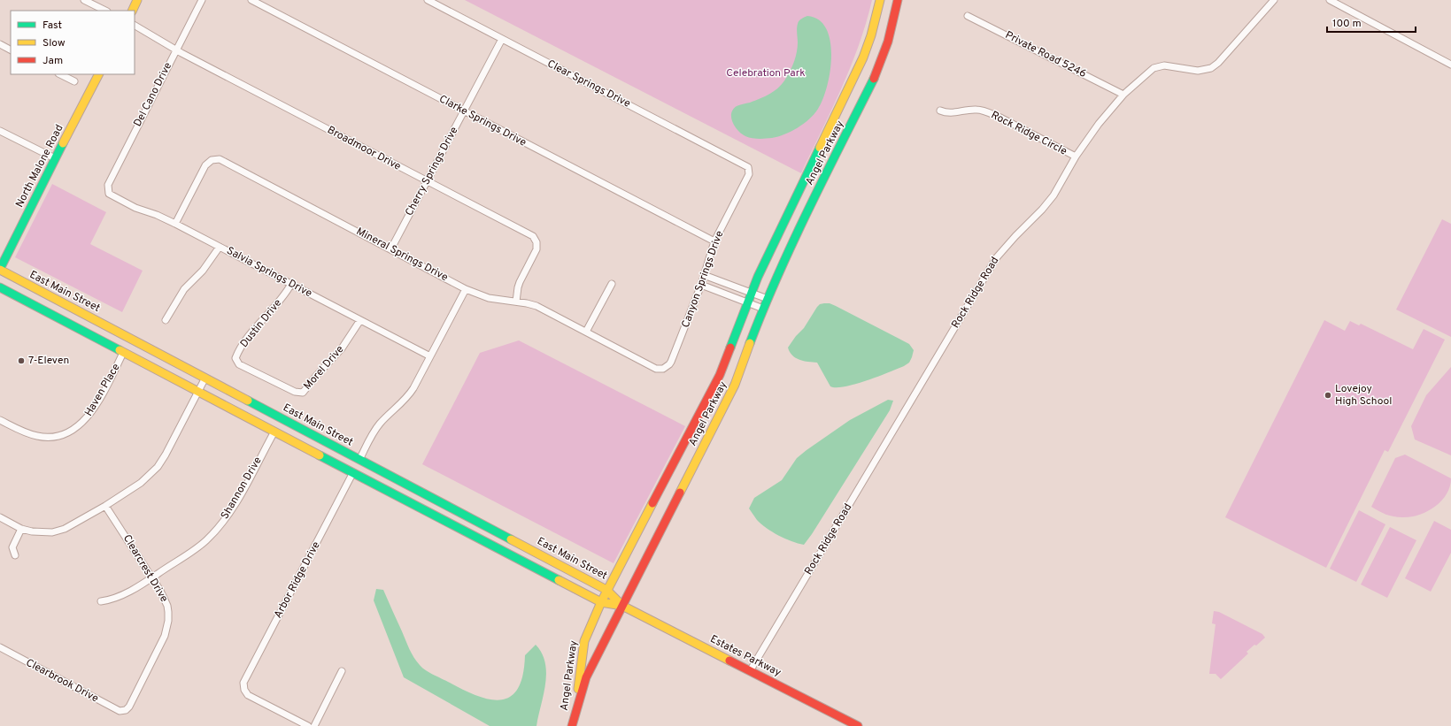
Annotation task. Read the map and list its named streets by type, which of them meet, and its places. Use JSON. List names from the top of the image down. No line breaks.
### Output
{"streets":{"main road":["Angel Parkway","North Malone Road","East Main Street","Estates Parkway"],"street":["Private Road 5246","Clear Springs Drive","Del Cano Drive","Clarke Springs Drive","Rock Ridge Circle","Broadmoor Drive","Cherry Springs Drive","Mineral Springs Drive","Salvia Springs Drive","Canyon Springs Drive","Rock Ridge Road","Dustin Drive","Morel Drive","Haven Place","Shannon Drive","Clearcrest Drive","Arbor Ridge Drive","Clearbrook Drive"]},"crossings":[["Private Road 5246","Rock Ridge Road"],["Clear Springs Drive","Cherry Springs Drive"],["Clear Springs Drive","Canyon Springs Drive"],["Del Cano Drive","Broadmoor Drive"],["Del Cano Drive","Salvia Springs Drive"],["Clarke Springs Drive","Cherry Springs Drive"],["Clarke Springs Drive","Canyon Springs Drive"],["Rock Ridge Circle","Rock Ridge Road"],["Broadmoor Drive","Cherry Springs Drive"],["Broadmoor Drive","Mineral Springs Drive"],["Angel Parkway","East Main Street"],["Angel Parkway","Estates Parkway"],["North Malone Road","East Main Street"],["Cherry Springs Drive","Mineral Springs Drive"],["Mineral Springs Drive","Salvia Springs Drive"],["Mineral Springs Drive","Canyon Springs Drive"],["Salvia Springs Drive","Dustin Drive"],["Salvia Springs Drive","Morel Drive"],["East Main Street","Estates Parkway"],["Rock Ridge Road","Estates Parkway"],["Dustin Drive","Morel Drive"],["Shannon Drive","Clearcrest Drive"],["Clearcrest Drive","Clearbrook Drive"]],"parks":["Celebration Park"],"places":["7-Eleven","Lovejoy High School"],"legend":["Fast","Slow","Jam"],"scale_bar":"100 m"}
